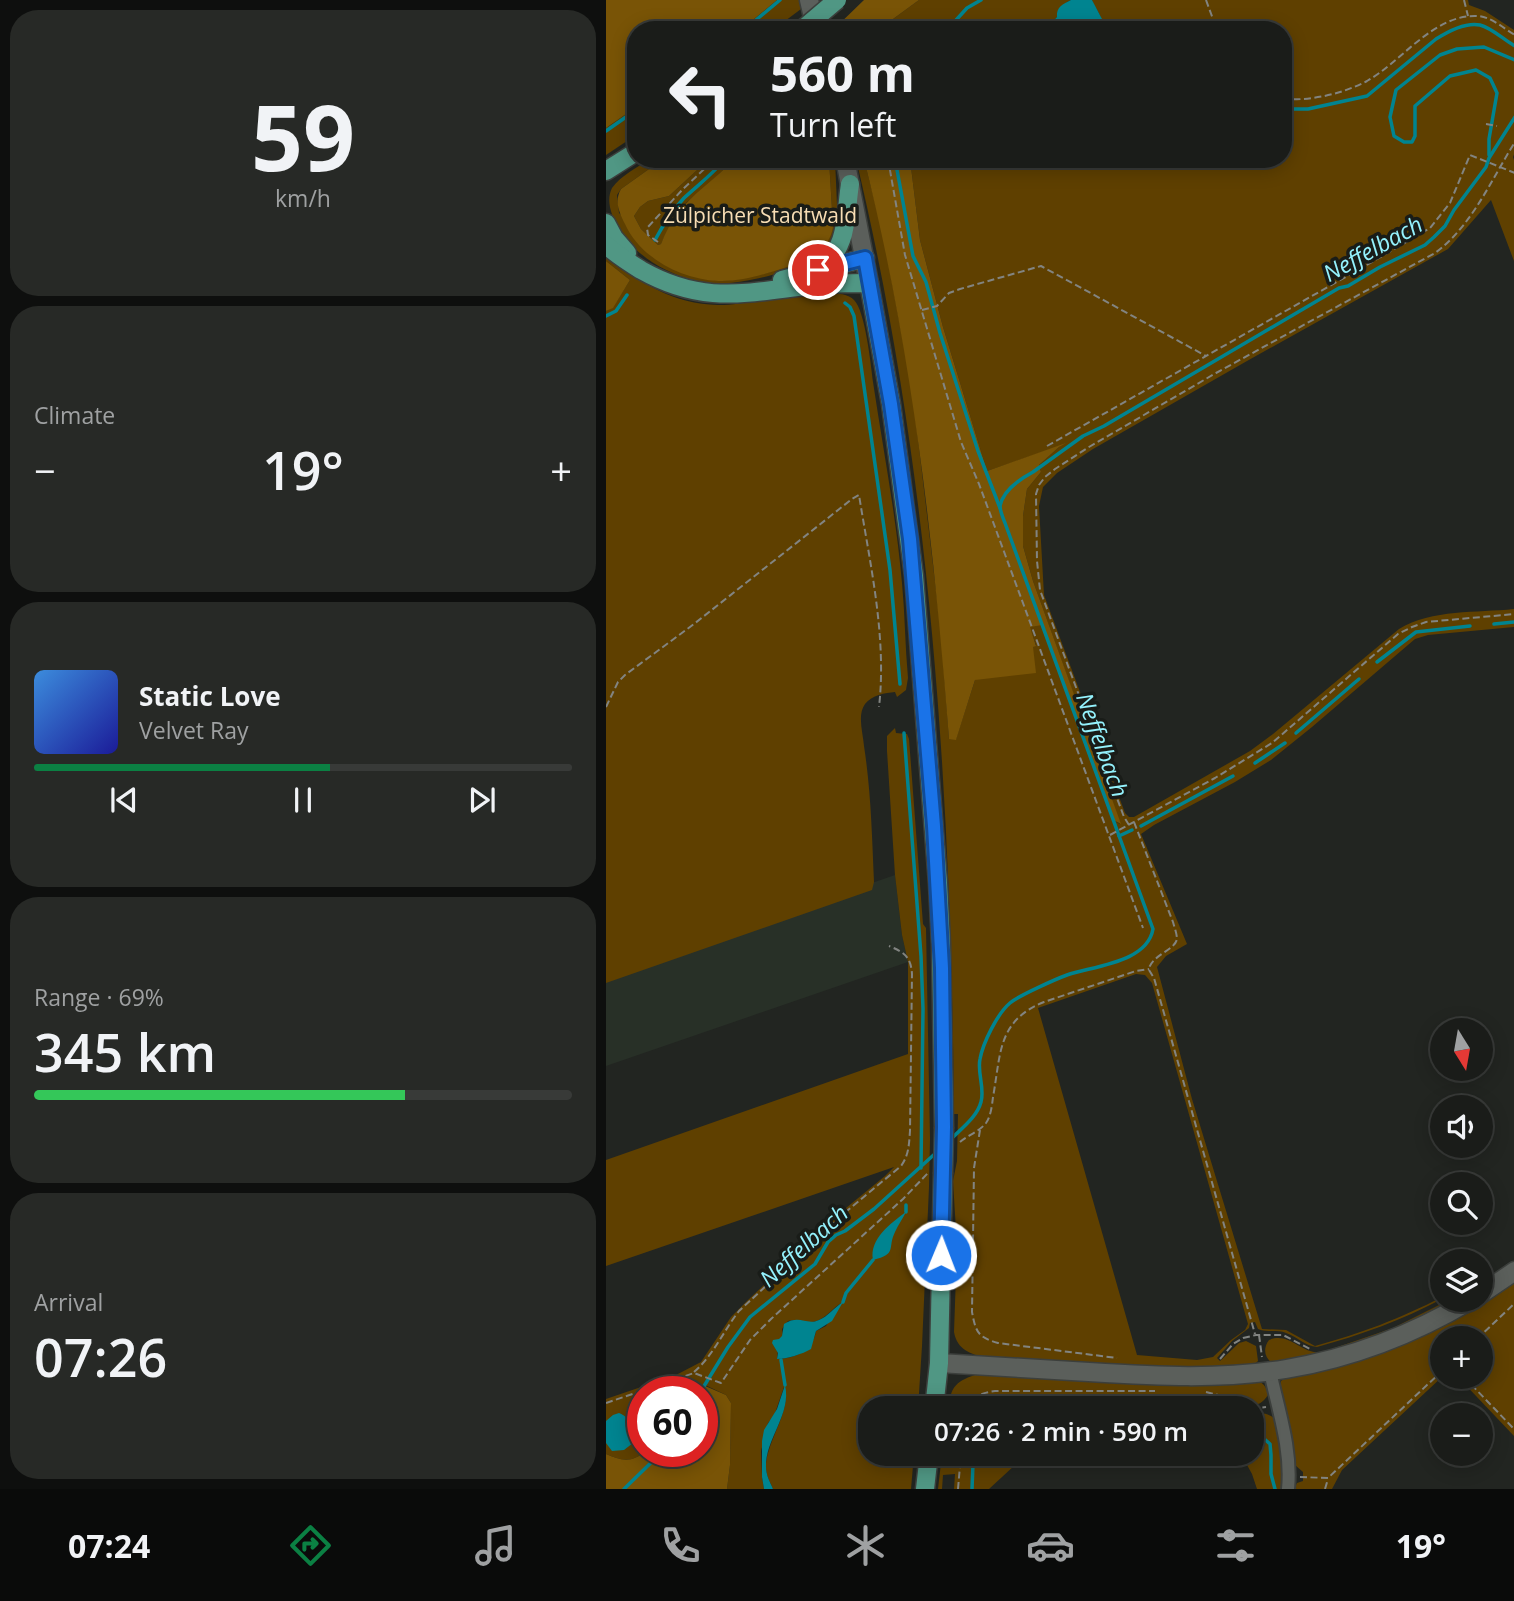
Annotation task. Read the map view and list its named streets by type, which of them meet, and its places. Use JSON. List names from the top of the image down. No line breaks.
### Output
{"water":["Neffelbach"],"parks":["Zülpicher Stadtwald"],"north":"bottom","page":{"tile":[["59","km/h"],"Climate",["Range · 69%","345 km"],["Arrival","07:26"]],"turn":["560 m","Turn left"],"heat":["−","19°","+"],"song":["Static Love","Velvet Ray"],"map_buttons":["+","−"],"limit":"60","trip":"07:26 · 2 min · 590 m","tabs":["07:24","19°"]}}
